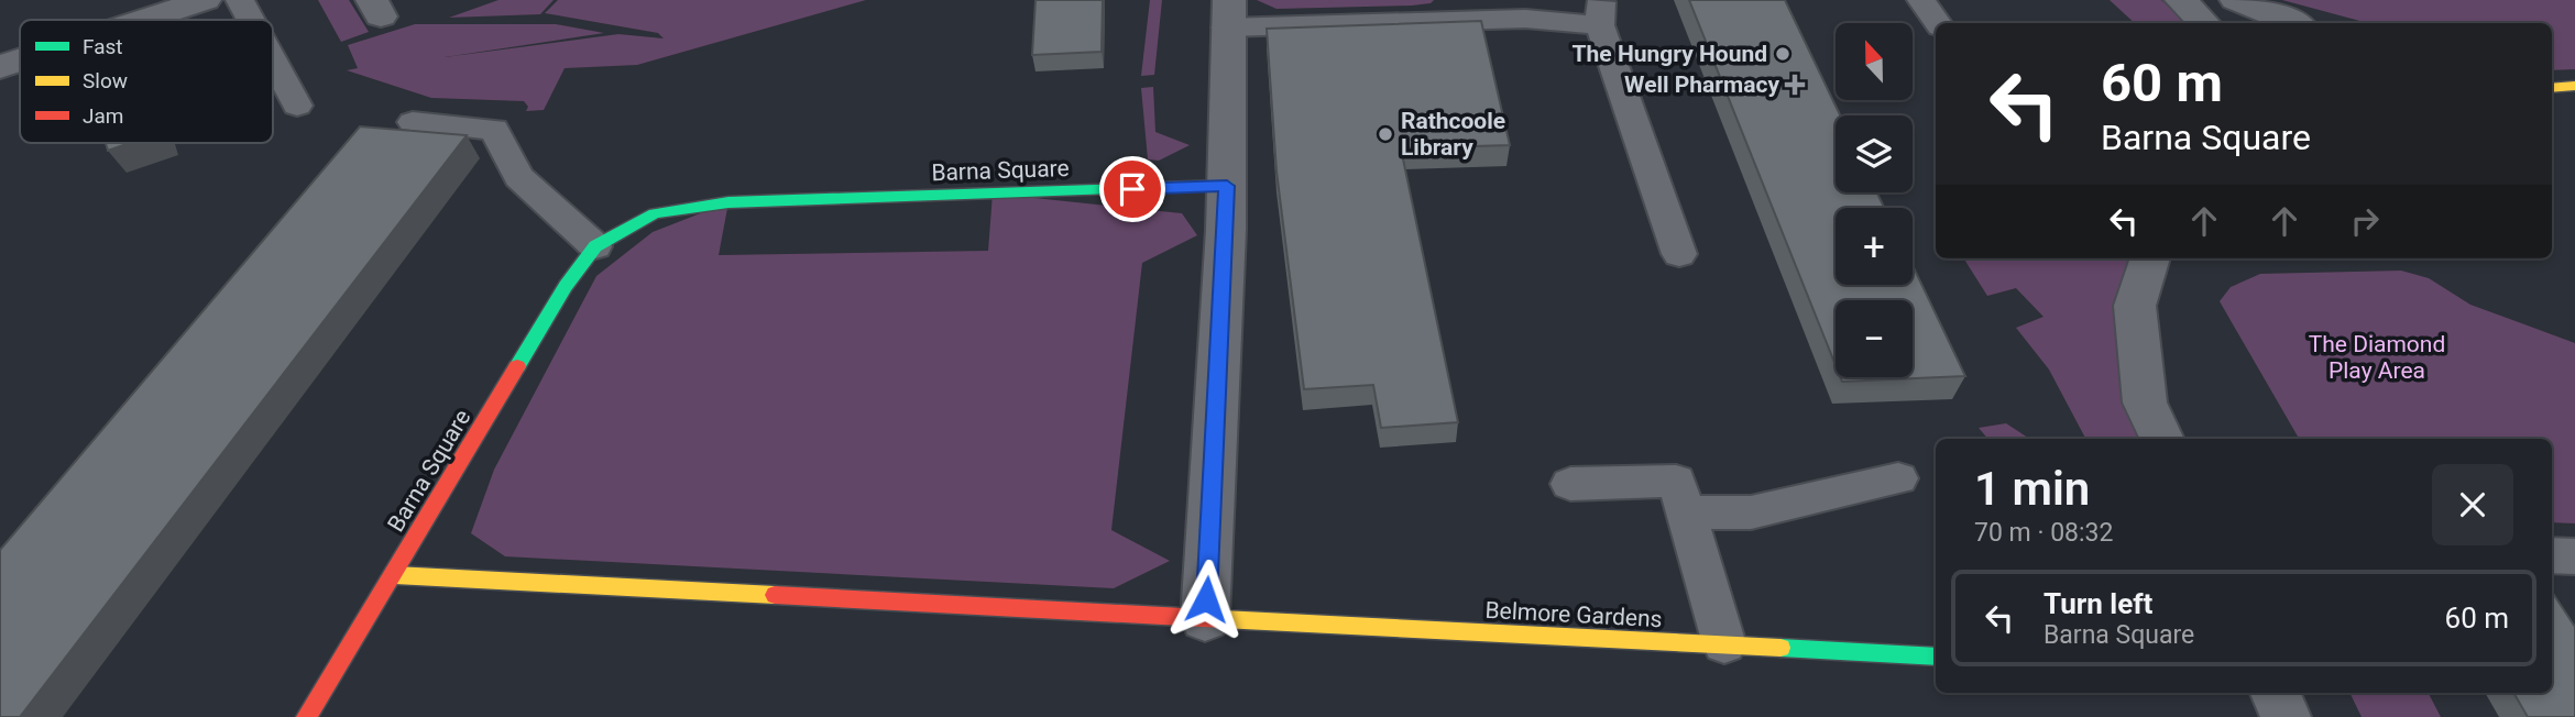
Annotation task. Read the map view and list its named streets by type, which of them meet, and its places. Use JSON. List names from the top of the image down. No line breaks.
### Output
{"streets":{"street":["Barna Square","Belmore Gardens"]},"parks":["The Diamond Play Area"],"places":{"other":["The Hungry Hound","Rathcoole Library"],"health":["Well Pharmacy"]},"legend":["Fast","Slow","Jam"],"north":"top","page":{"map_buttons":["+","−"],"turn":["60 m","Barna Square"],"heading":["1 min","70 m · 08:32"],"list":[{"name":"Turn left","note":"Barna Square","value":"60 m"}]}}
